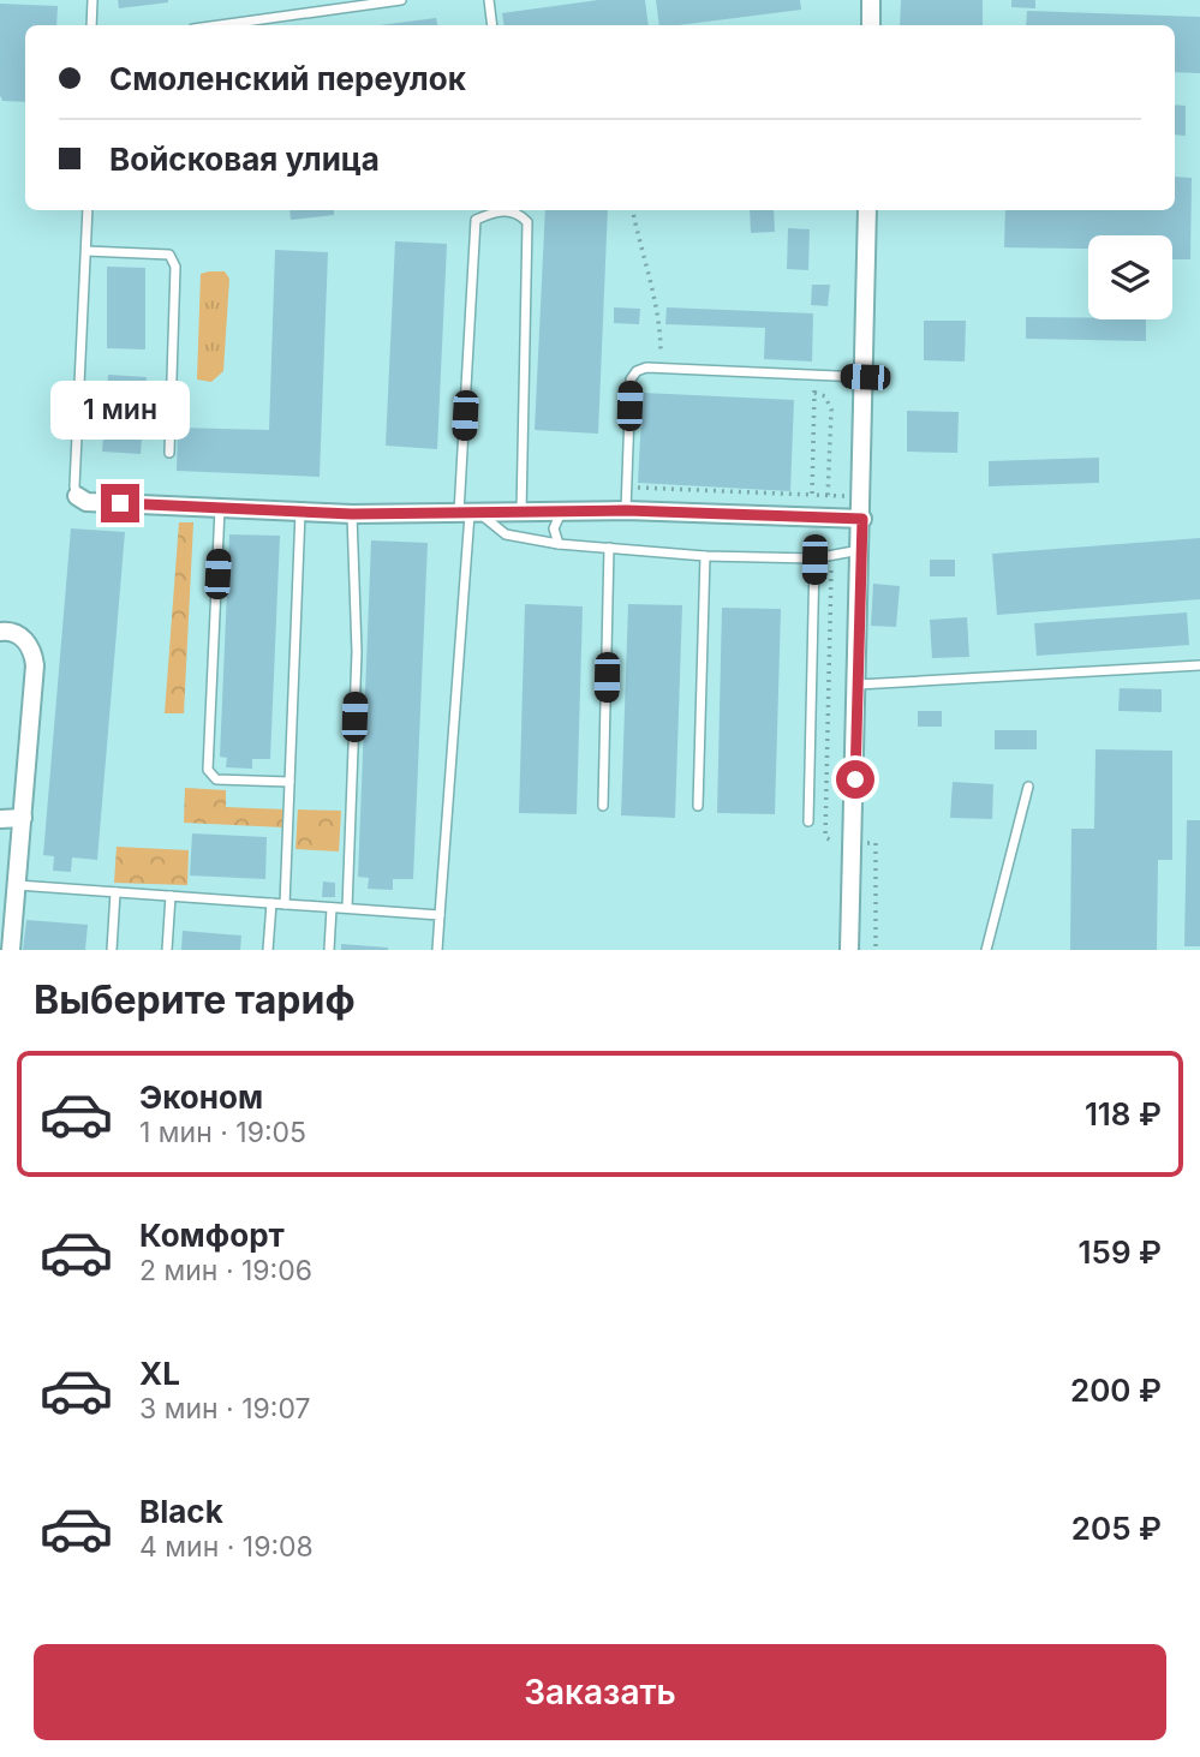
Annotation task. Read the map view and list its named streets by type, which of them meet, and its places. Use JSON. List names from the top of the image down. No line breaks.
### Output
{"page":{"banner":["Смоленский переулок","Войсковая улица"],"bubble":"1 мин","heading":"Выберите тариф","list":[{"name":"Эконом","note":"1 мин · 19:05","value":"118 ₽"},{"name":"Комфорт","note":"2 мин · 19:06","value":"159 ₽"},{"name":"XL","note":"3 мин · 19:07","value":"200 ₽"},{"name":"Black","note":"4 мин · 19:08","value":"205 ₽"}],"buttons":"Заказать"}}
